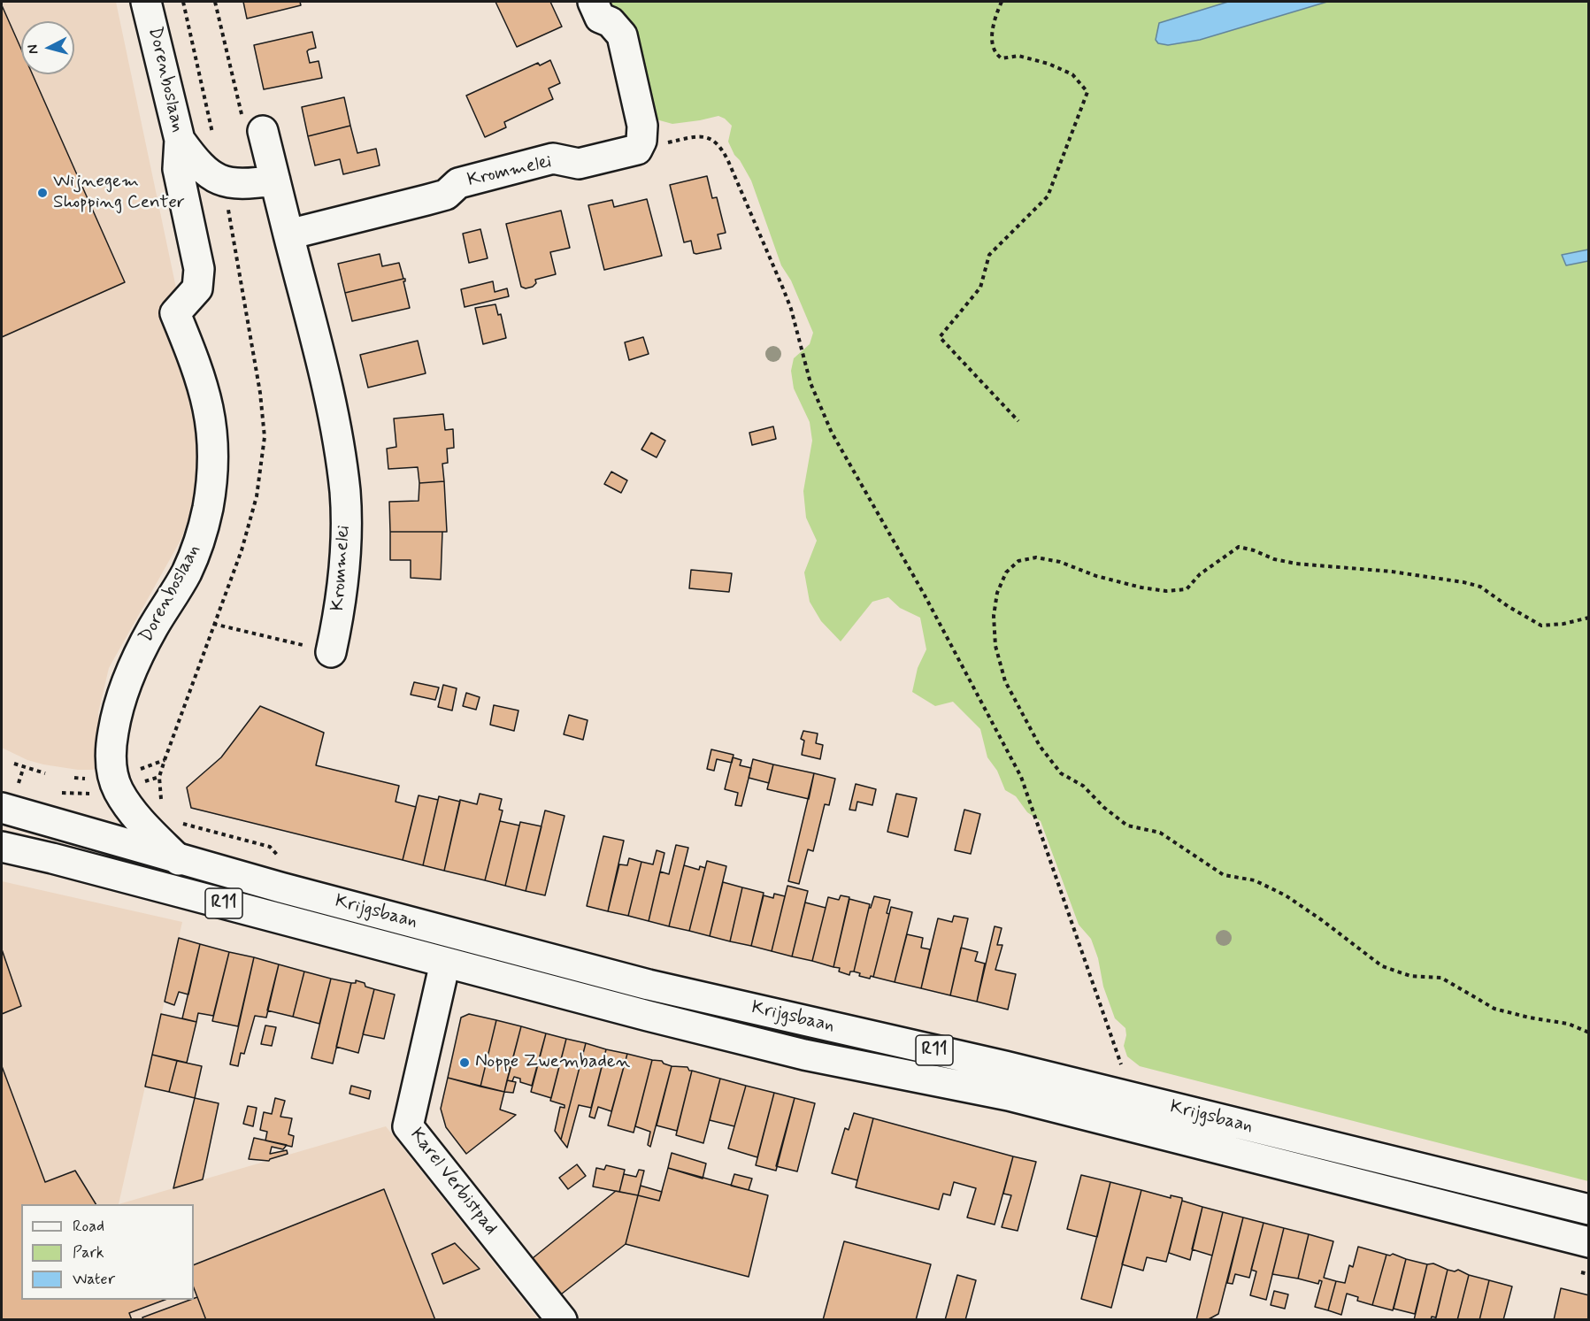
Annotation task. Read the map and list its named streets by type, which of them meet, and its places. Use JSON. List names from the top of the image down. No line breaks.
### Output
{"streets":{"main road":["Dorenboslaan","Krommelei","R11","Krijgsbaan","Karel Verbistpad"]},"crossings":[["Dorenboslaan","Krijgsbaan"],["Krijgsbaan","Karel Verbistpad"]],"places":["Wijnegem Shopping Center","Noppe Zwembaden"],"legend":["Road","Park","Water"],"north":"left"}
